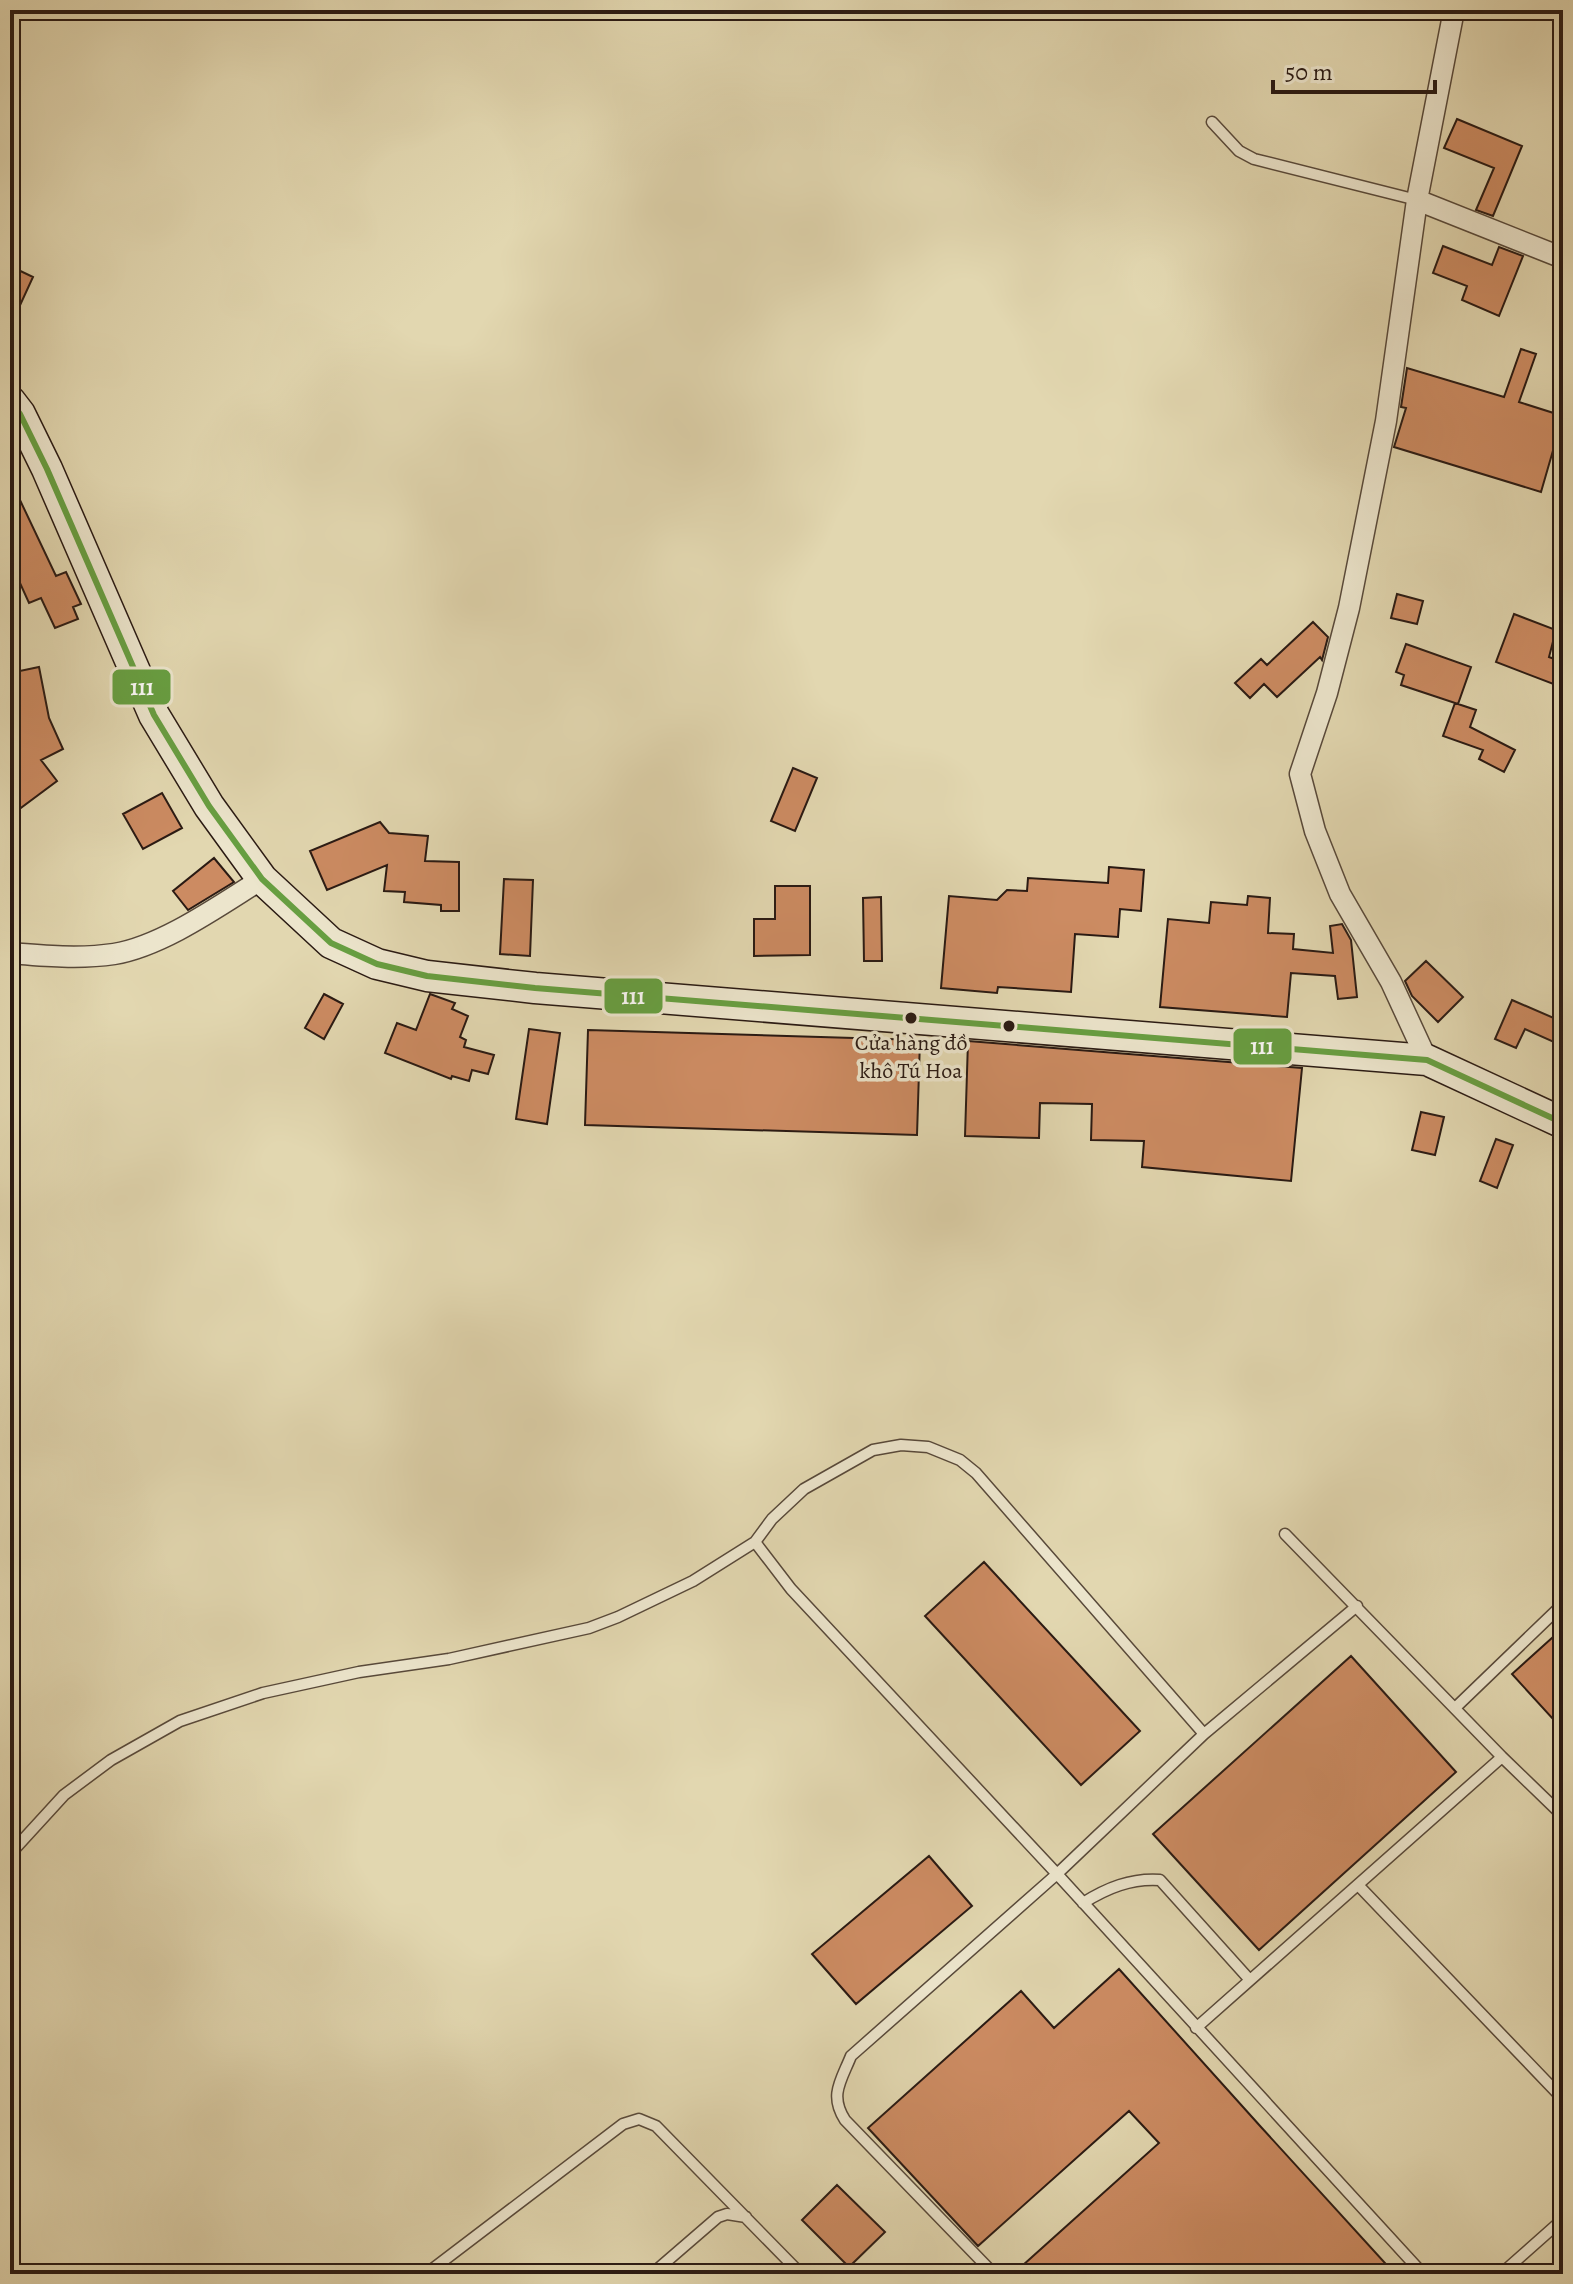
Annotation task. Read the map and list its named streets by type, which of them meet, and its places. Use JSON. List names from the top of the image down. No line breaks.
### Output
{"places":["Cửa hàng đồ khô Tú Hoa"],"lines":["transit line 111"],"scale_bar":"50 m"}
